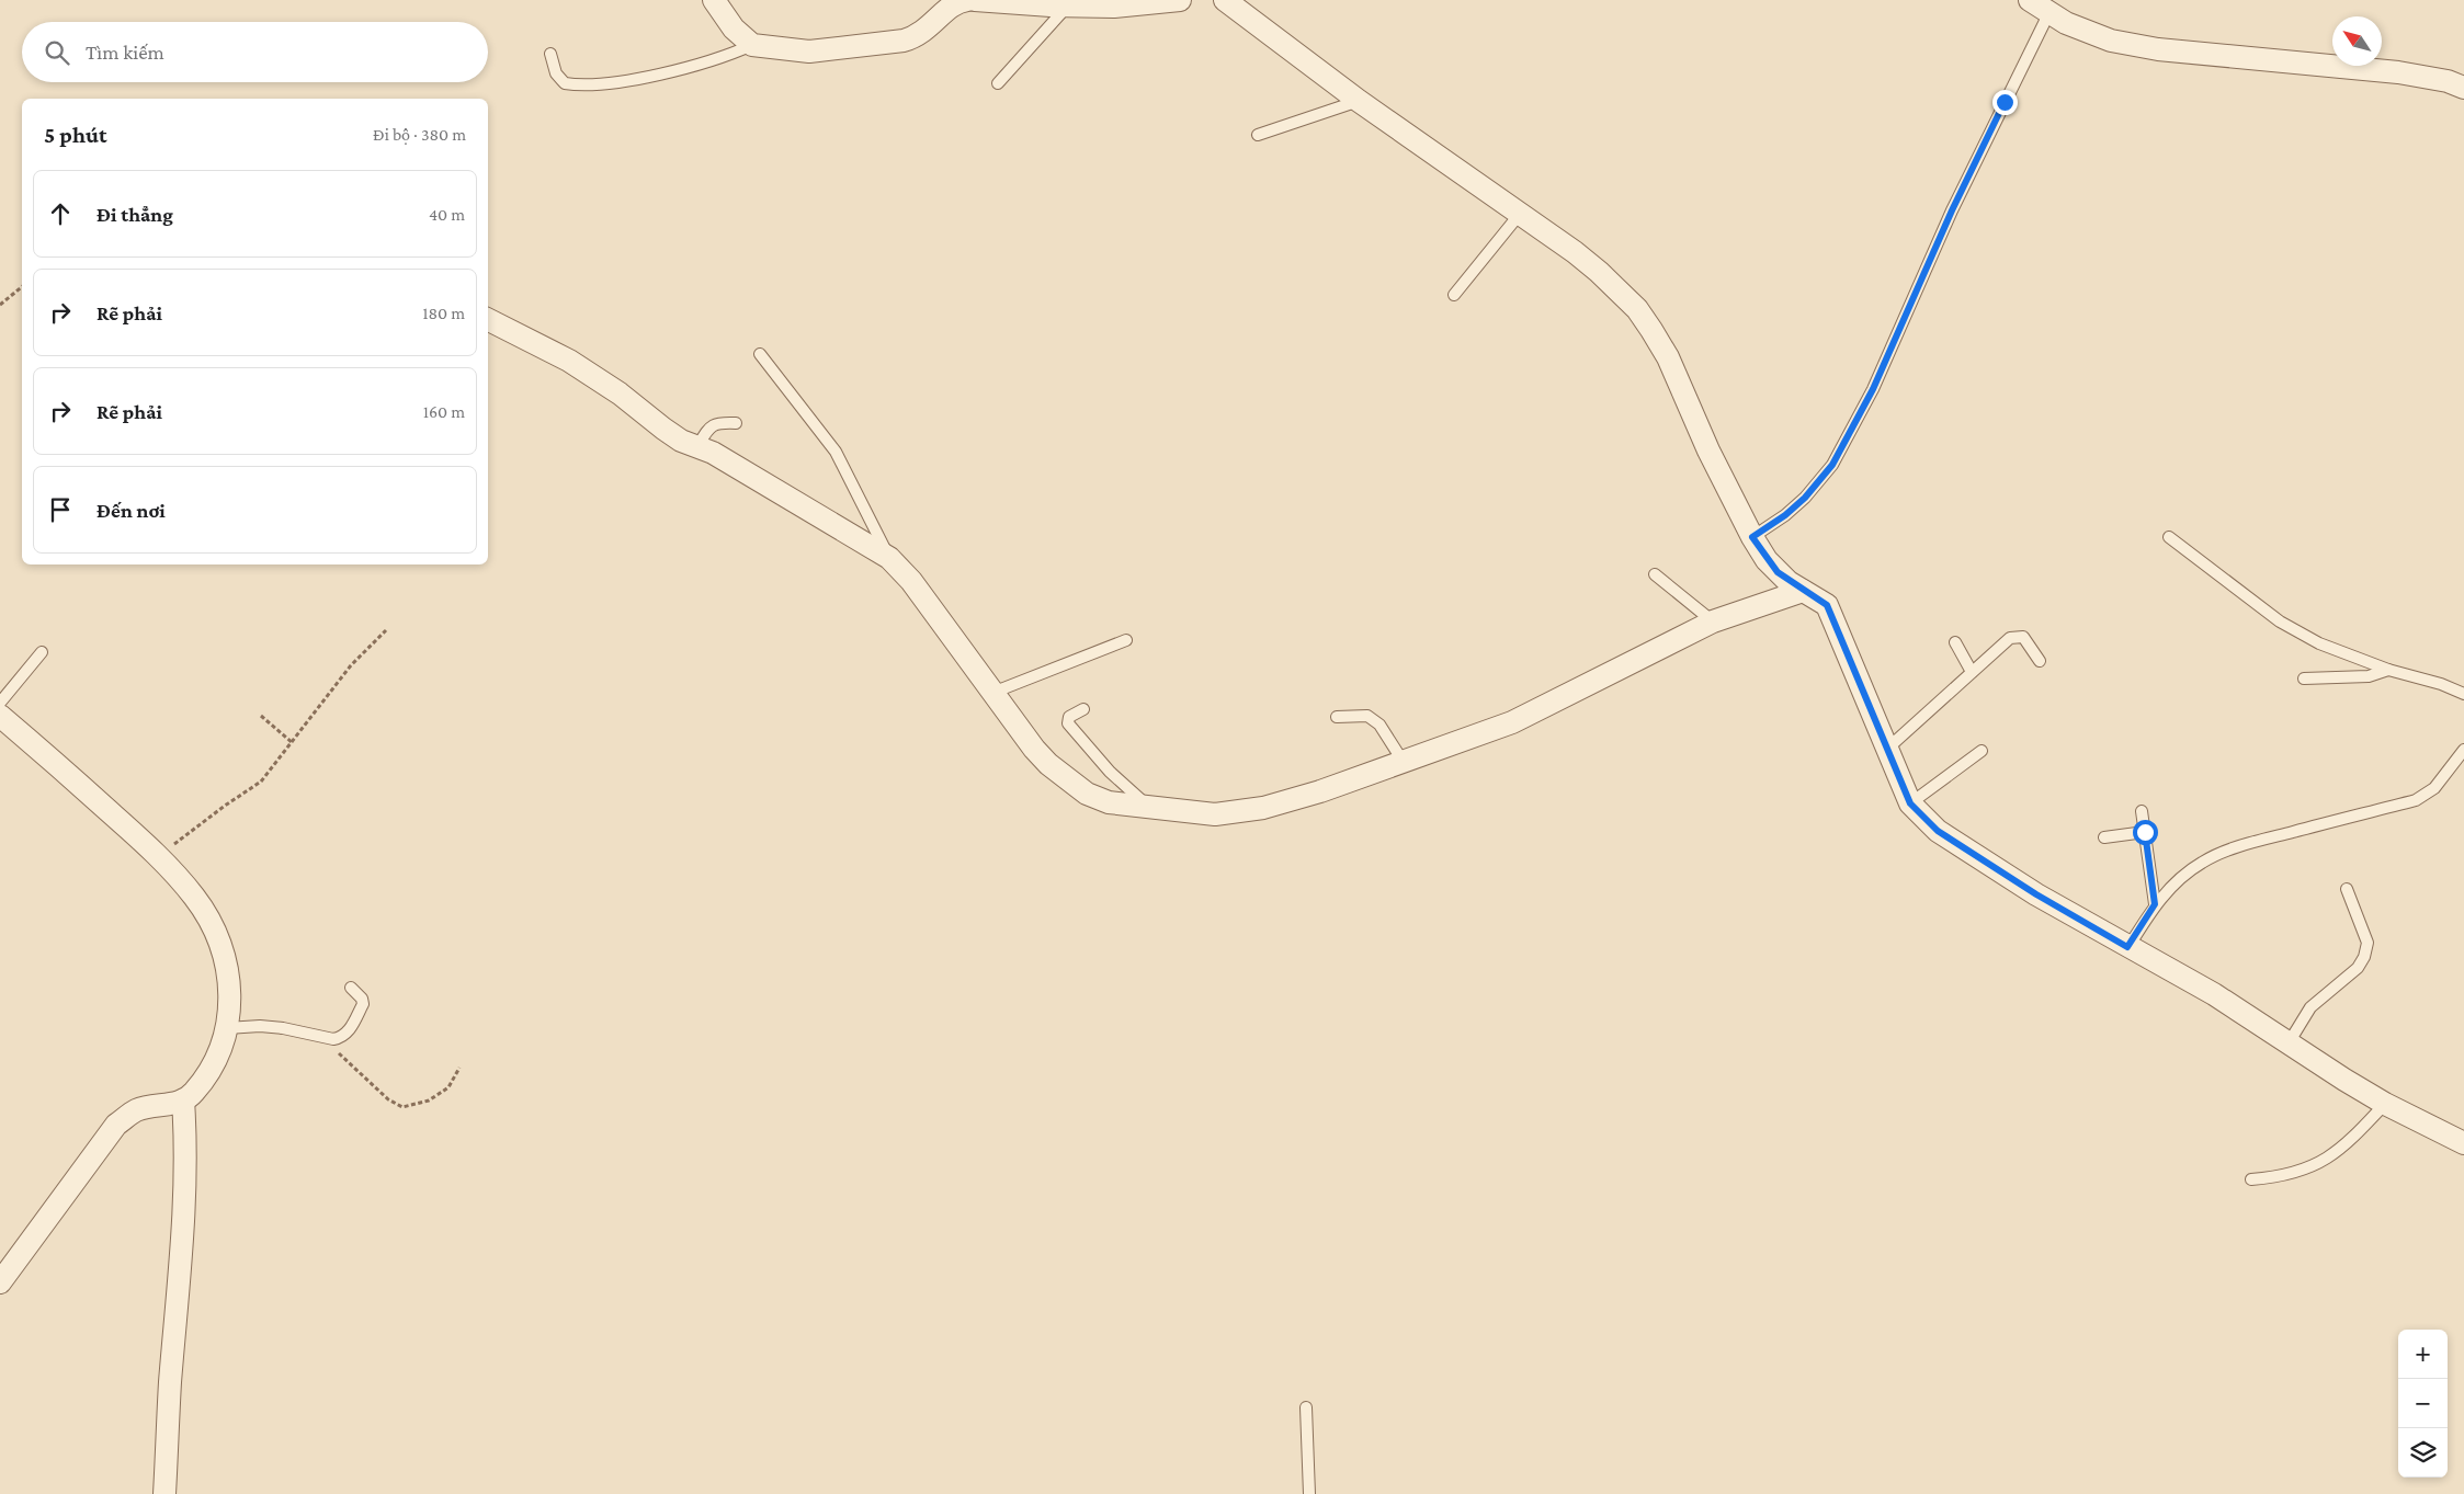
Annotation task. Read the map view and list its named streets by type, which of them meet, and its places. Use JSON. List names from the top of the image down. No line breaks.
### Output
{"north":"top left","page":{"search":"Tìm kiếm","heading":["5 phút","Đi bộ · 380 m"],"list":[["Đi thẳng","40 m"],["Rẽ phải","180 m"],["Rẽ phải","160 m"],"Đến nơi"],"map_buttons":["+","−"]}}
